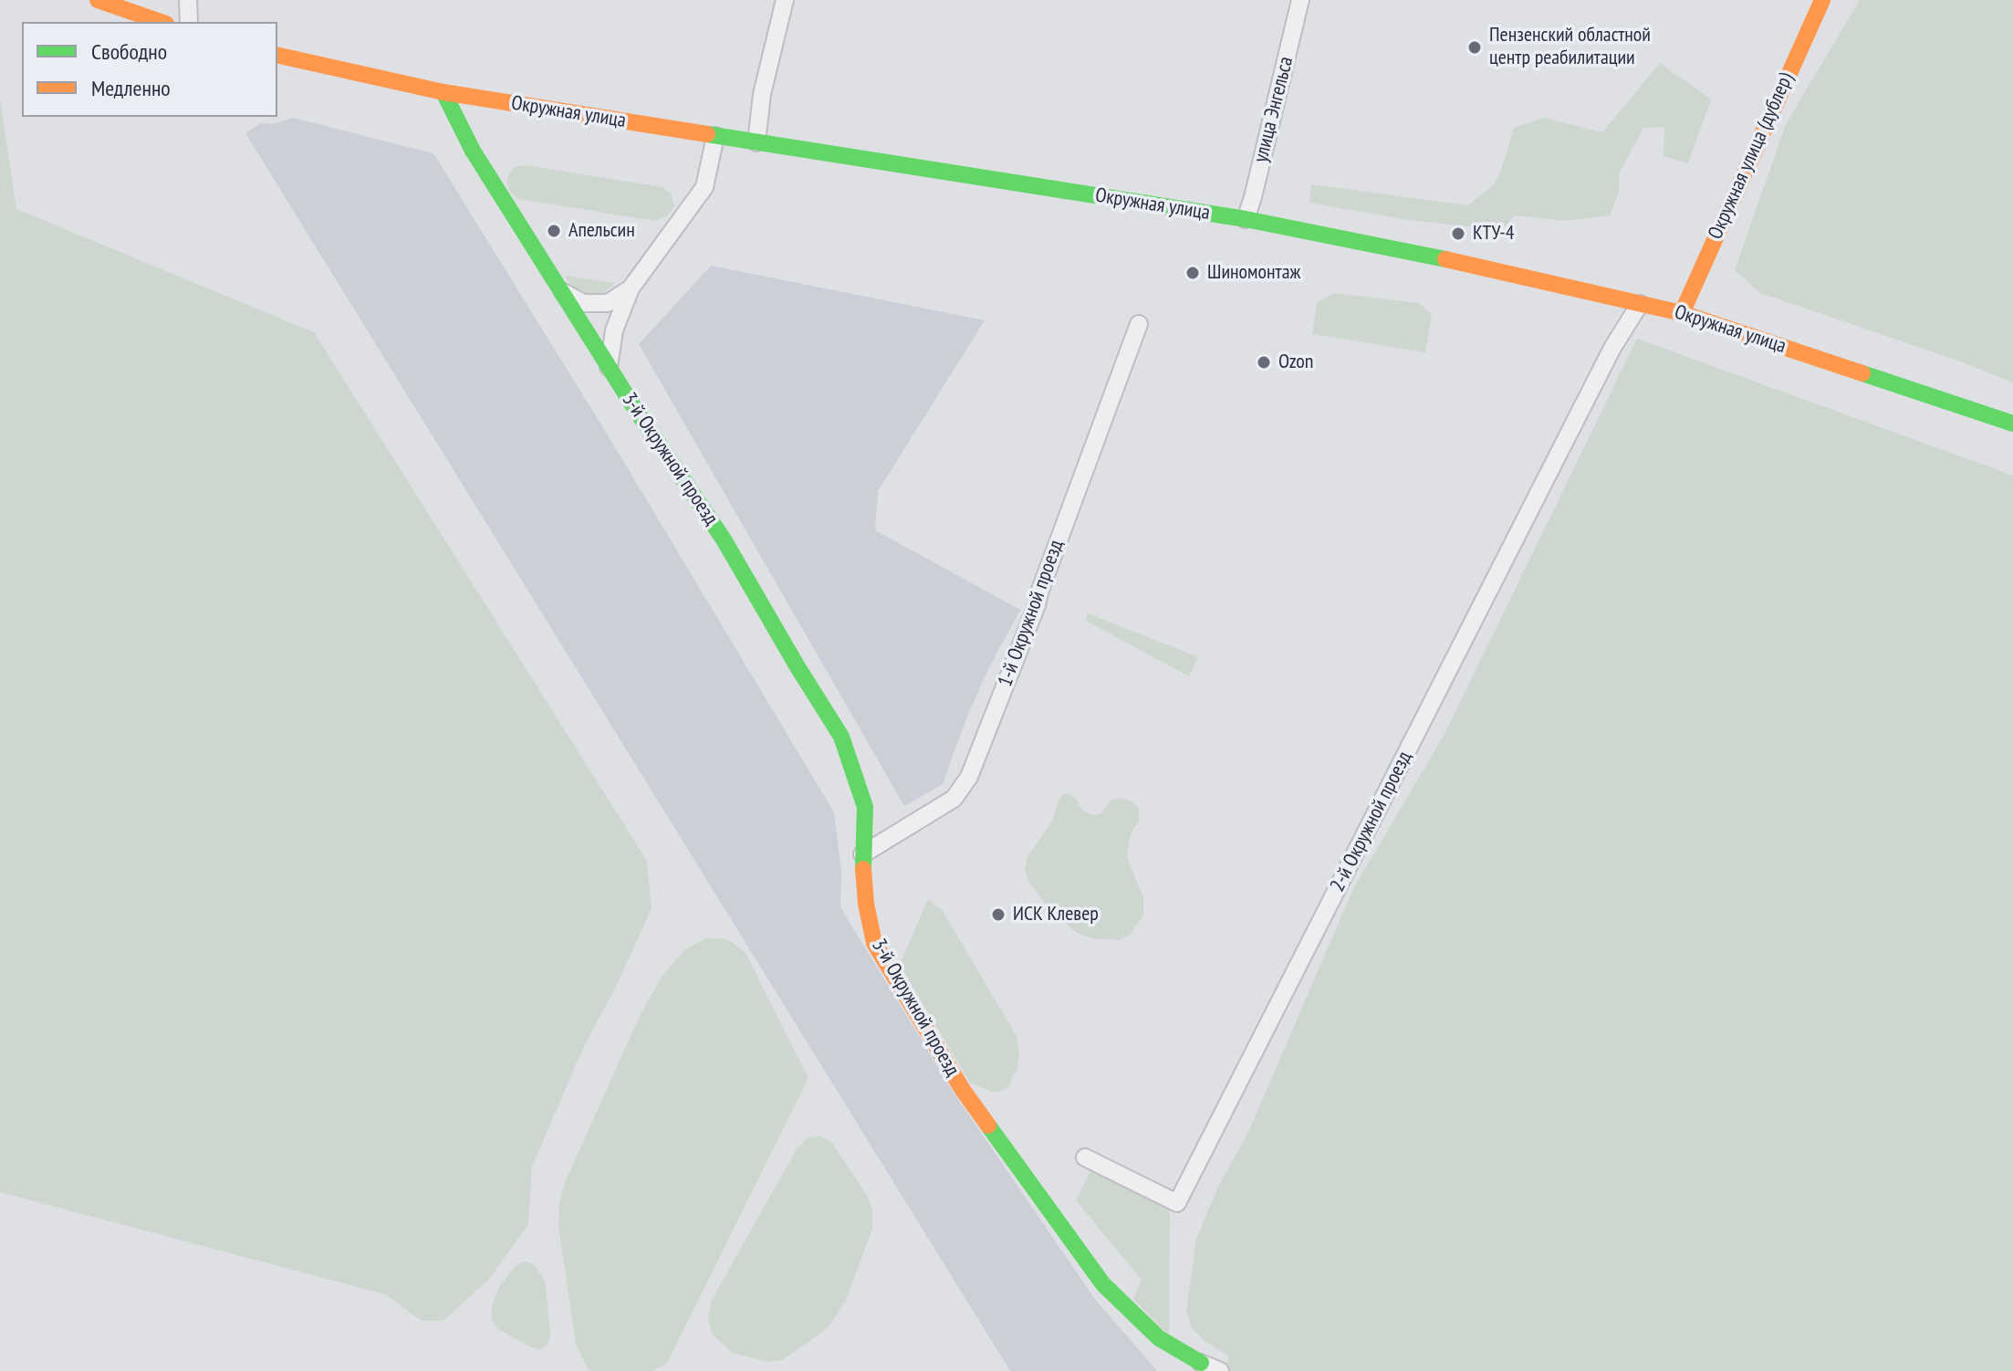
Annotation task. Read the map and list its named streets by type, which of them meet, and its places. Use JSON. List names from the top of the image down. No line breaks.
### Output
{"streets":{"main road":["Окружная улица","Окружная улица (дублер)","3-й Окружной проезд"],"street":["улица Энгельса","1-й Окружной проезд","2-й Окружной проезд"]},"crossings":[["улица Энгельса","Окружная улица"],["Окружная улица","Окружная улица (дублер)"],["Окружная улица","3-й Окружной проезд"],["Окружная улица","2-й Окружной проезд"],["3-й Окружной проезд","1-й Окружной проезд"]],"places":["Пензенский областной центр реабилитации","Апельсин","КТУ-4","Шиномонтаж","Ozon","ИСК Клевер"],"legend":["Свободно","Медленно"]}
